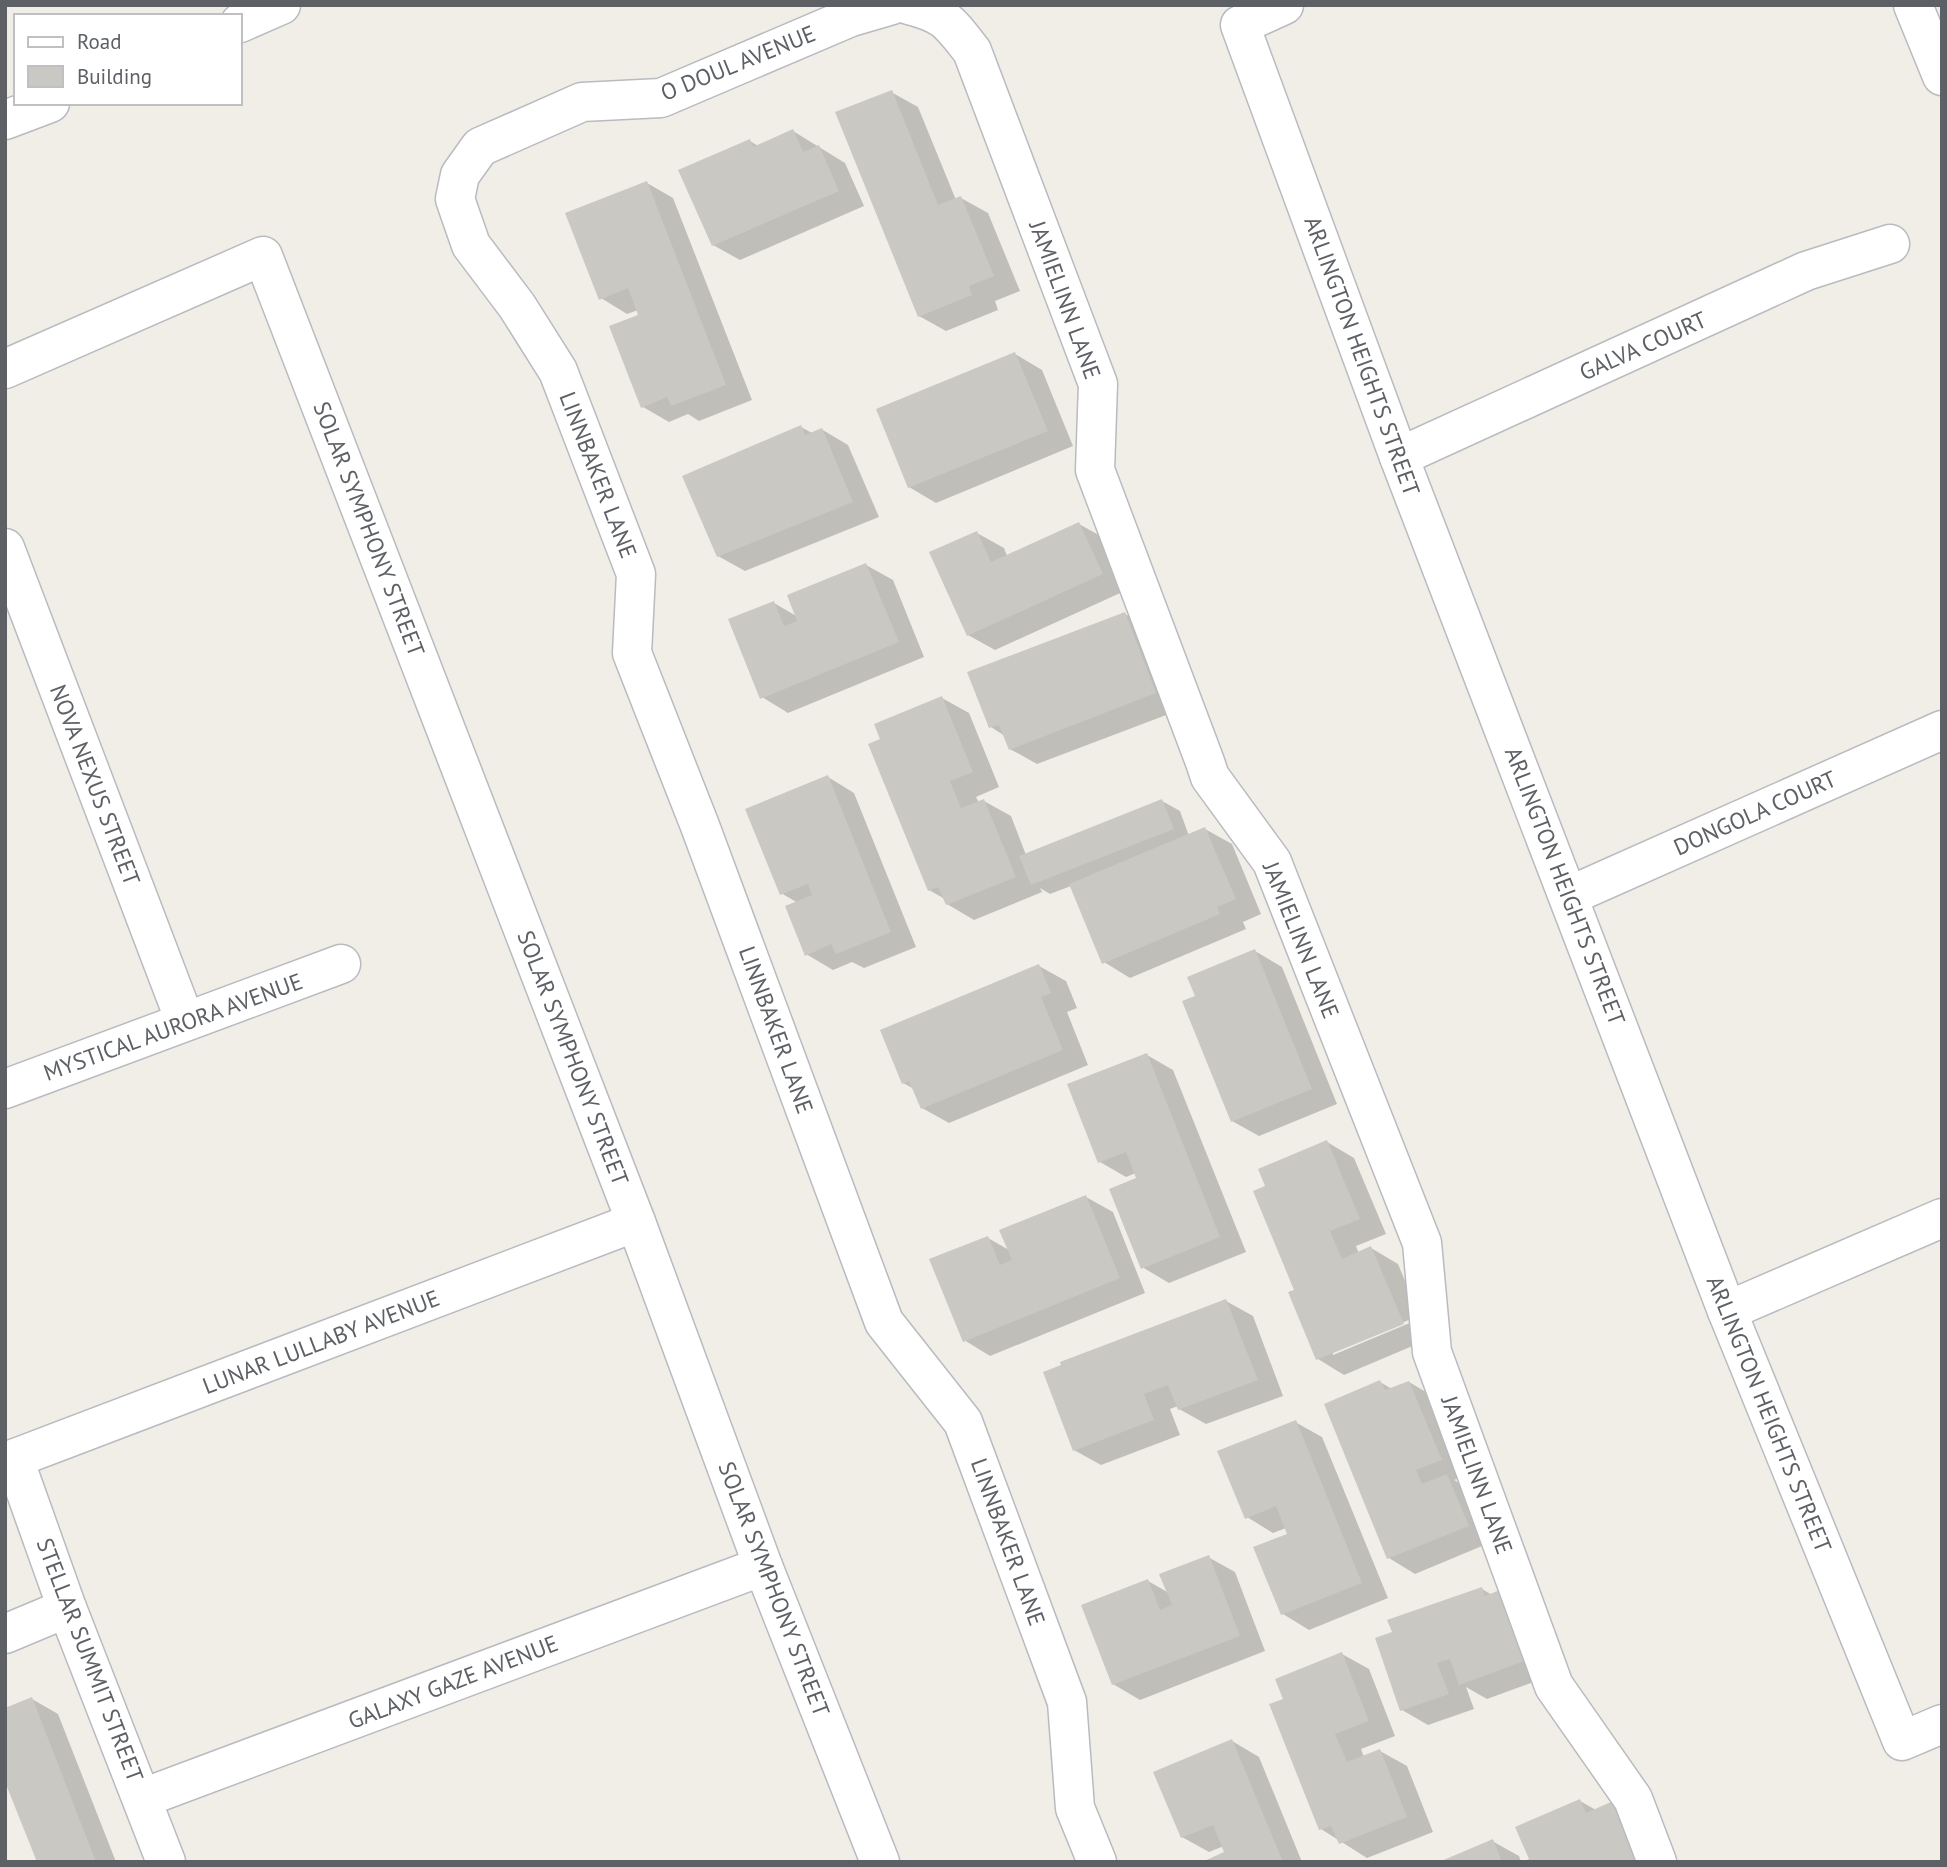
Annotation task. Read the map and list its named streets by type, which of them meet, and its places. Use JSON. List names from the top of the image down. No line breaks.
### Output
{"streets":{"street":["O DOUL AVENUE","JAMIELINN LANE","GALVA COURT","ARLINGTON HEIGHTS STREET","LINNBAKER LANE","SOLAR SYMPHONY STREET","NOVA NEXUS STREET","DONGOLA COURT","MYSTICAL AURORA AVENUE","LUNAR LULLABY AVENUE","STELLAR SUMMIT STREET","GALAXY GAZE AVENUE"]},"crossings":[["O DOUL AVENUE","LINNBAKER LANE"],["GALVA COURT","ARLINGTON HEIGHTS STREET"],["ARLINGTON HEIGHTS STREET","DONGOLA COURT"],["SOLAR SYMPHONY STREET","LUNAR LULLABY AVENUE"],["SOLAR SYMPHONY STREET","GALAXY GAZE AVENUE"],["NOVA NEXUS STREET","MYSTICAL AURORA AVENUE"],["LUNAR LULLABY AVENUE","STELLAR SUMMIT STREET"],["STELLAR SUMMIT STREET","GALAXY GAZE AVENUE"]],"legend":["Road","Building"]}
